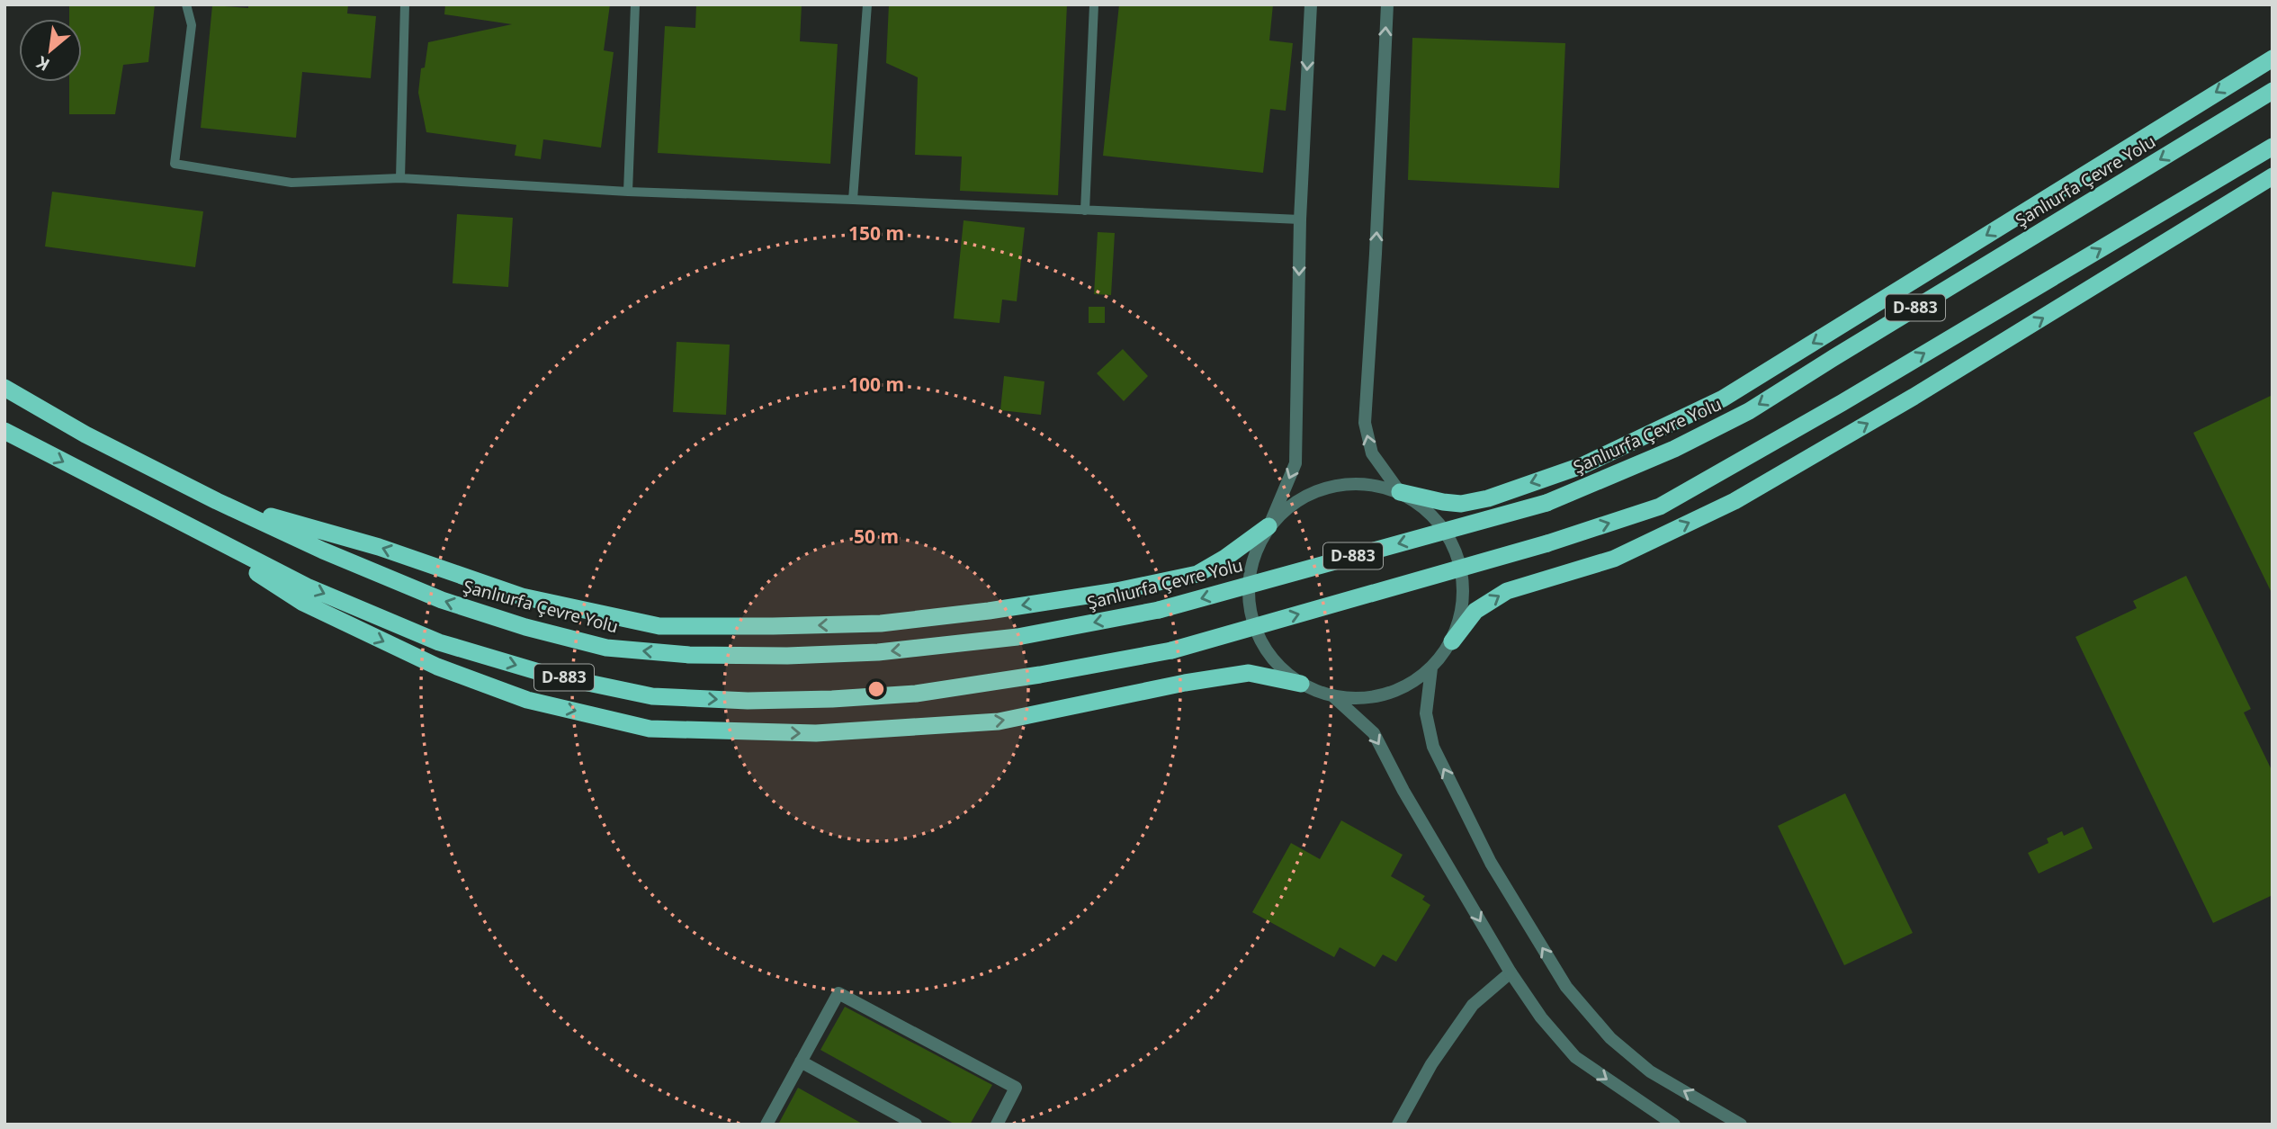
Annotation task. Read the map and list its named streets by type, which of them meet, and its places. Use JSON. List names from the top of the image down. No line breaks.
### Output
{"streets":{"highway":["Şanlıurfa Çevre Yolu","D-883"]},"north":"bottom left","rings":["150 m","100 m","50 m"]}
